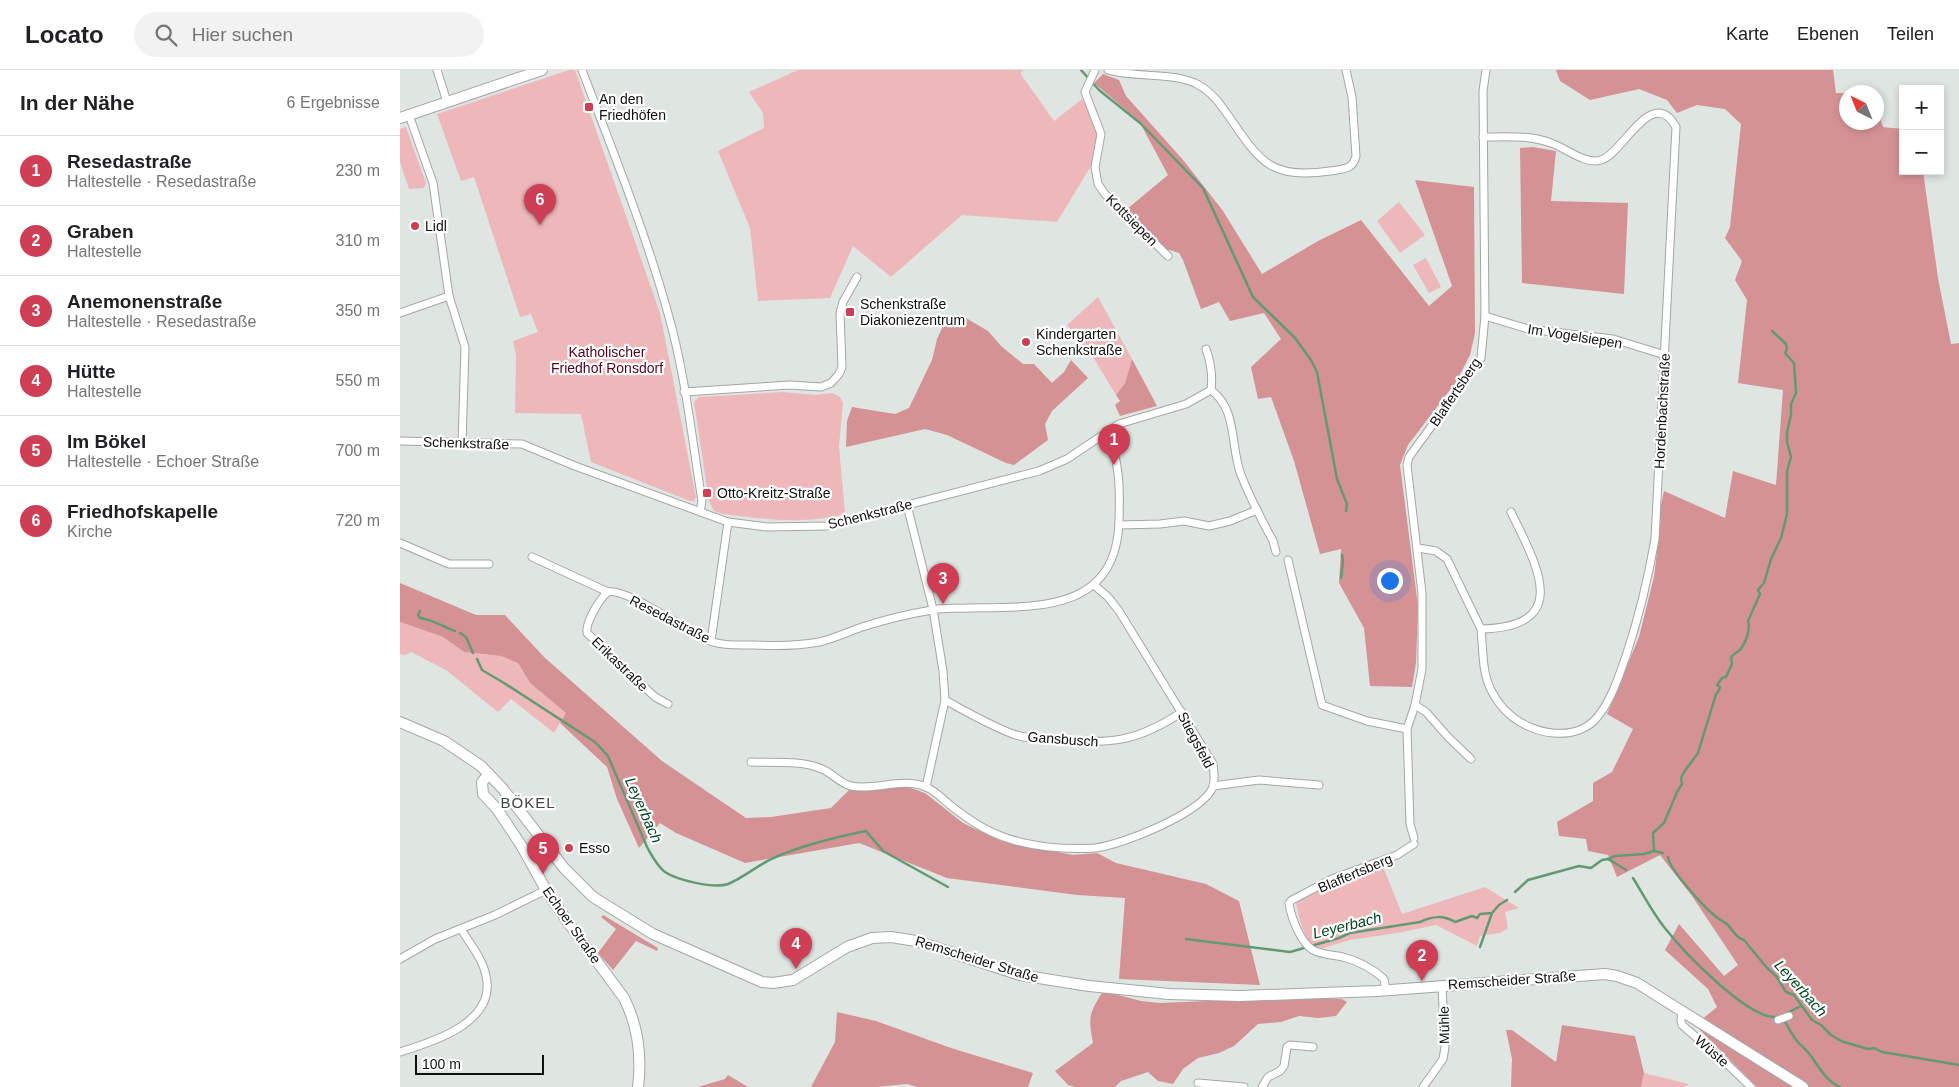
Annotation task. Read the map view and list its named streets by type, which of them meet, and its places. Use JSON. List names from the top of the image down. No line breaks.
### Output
{"streets":{"main road":["Echoer Straße","Remscheider Straße"],"street":["Kottsiepen","Im Vogelsiepen","Blaffertsberg","Hordenbachstraße","Schenkstraße","Resedastraße","Erikastraße","Gansbusch","Stiegsfeld","Mühle","Wüste"]},"crossings":[["Im Vogelsiepen","Blaffertsberg"],["Im Vogelsiepen","Hordenbachstraße"],["Blaffertsberg","Hordenbachstraße"],["Blaffertsberg","Remscheider Straße"],["Schenkstraße","Resedastraße"],["Resedastraße","Erikastraße"],["Resedastraße","Stiegsfeld"],["Gansbusch","Stiegsfeld"],["Echoer Straße","Remscheider Straße"],["Remscheider Straße","Mühle"],["Remscheider Straße","Wüste"]],"districts":["BÖKEL"],"water":["Leyerbach"],"parks":["Katholischer Friedhof Ronsdorf"],"places":{"transit":["An den Friedhöfen","Schenkstraße Diakoniezentrum","Otto-Kreitz-Straße"],"other":["Lidl","Kindergarten Schenkstraße","Esso"]},"scale_bar":"100 m","north":"top left","page":{"header":"Locato","search":"Hier suchen","nav":["Karte","Ebenen","Teilen"],"heading":["In der Nähe","6 Ergebnisse"],"map_buttons":["+","−"],"list":[{"mark":"1","name":"Resedastraße","note":"Haltestelle · Resedastraße","value":"230 m"},{"mark":"2","name":"Graben","note":"Haltestelle","value":"310 m"},{"mark":"3","name":"Anemonenstraße","note":"Haltestelle · Resedastraße","value":"350 m"},{"mark":"4","name":"Hütte","note":"Haltestelle","value":"550 m"},{"mark":"5","name":"Im Bökel","note":"Haltestelle · Echoer Straße","value":"700 m"},{"mark":"6","name":"Friedhofskapelle","note":"Kirche","value":"720 m"}],"pins":["6","1","3","5","4","2"],"scale":"100 m"}}
